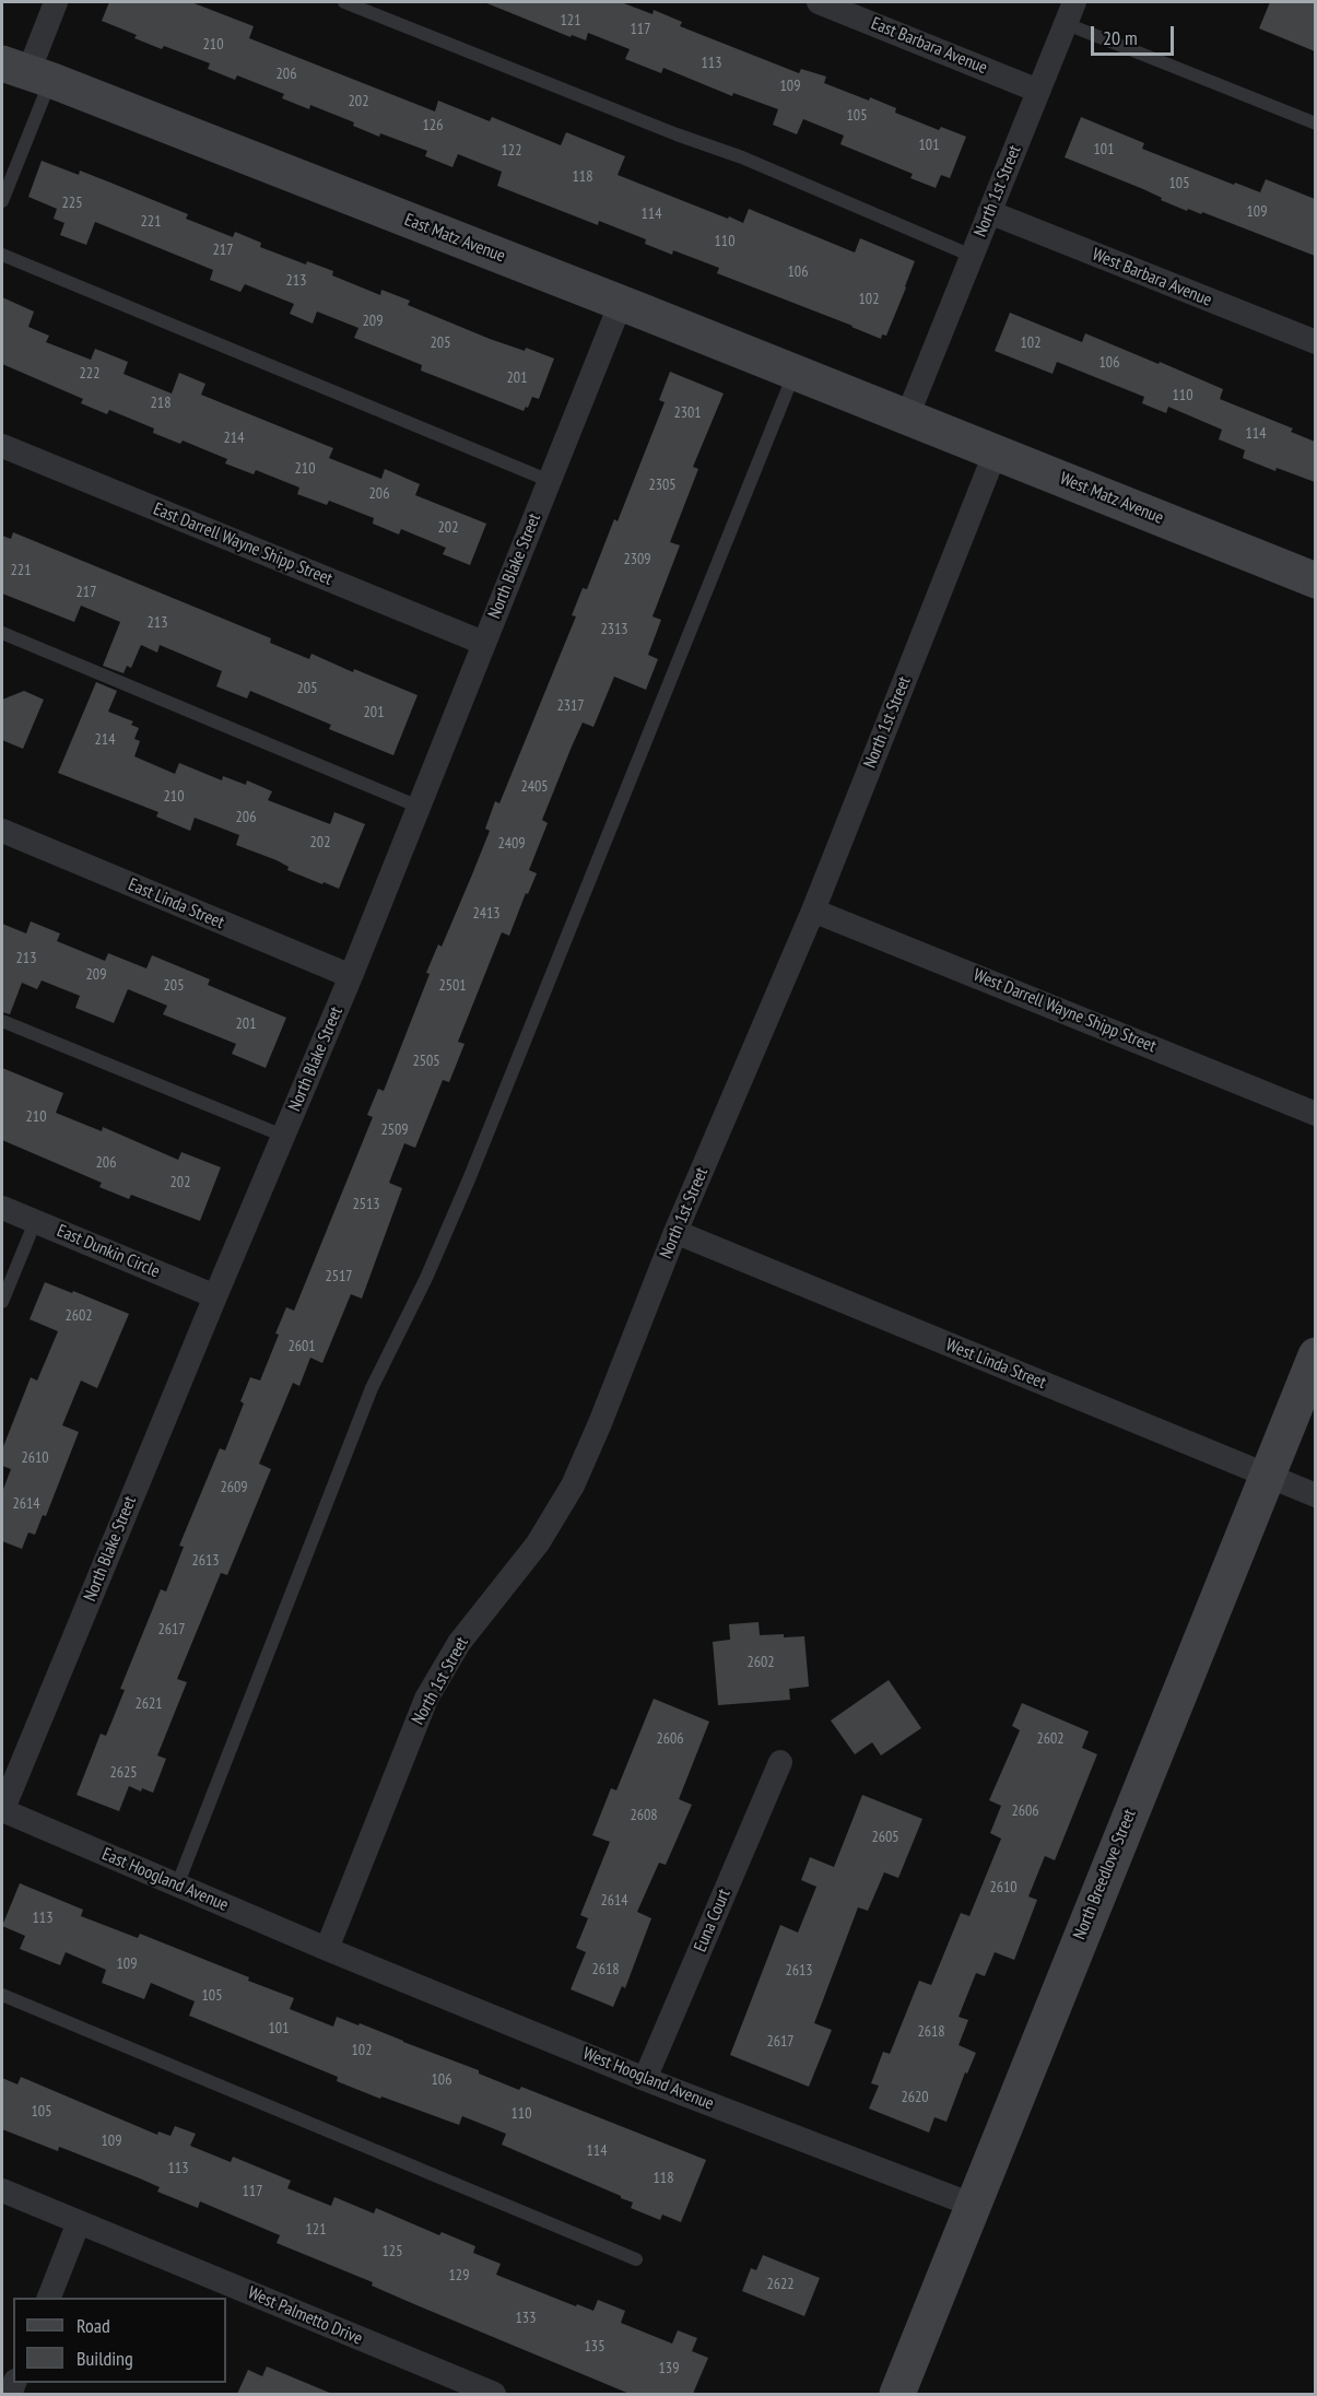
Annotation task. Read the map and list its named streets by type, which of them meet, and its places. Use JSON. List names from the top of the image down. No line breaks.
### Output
{"streets":{"street":["East Barbara Avenue","North 1st Street","East Matz Avenue","West Barbara Avenue","West Matz Avenue","East Darrell Wayne Shipp Street","North Blake Street","East Linda Street","West Darrell Wayne Shipp Street","East Dunkin Circle","West Linda Street","North Breedlove Street","East Hoogland Avenue","Euna Court","West Hoogland Avenue","West Palmetto Drive"]},"crossings":[["East Barbara Avenue","North 1st Street"],["North 1st Street","East Matz Avenue"],["North 1st Street","West Barbara Avenue"],["North 1st Street","West Matz Avenue"],["North 1st Street","West Darrell Wayne Shipp Street"],["North 1st Street","West Linda Street"],["North 1st Street","East Hoogland Avenue"],["North 1st Street","West Hoogland Avenue"],["East Matz Avenue","West Matz Avenue"],["East Matz Avenue","North Blake Street"],["East Darrell Wayne Shipp Street","North Blake Street"],["North Blake Street","East Linda Street"],["North Blake Street","East Dunkin Circle"],["North Blake Street","East Hoogland Avenue"],["West Linda Street","North Breedlove Street"],["North Breedlove Street","West Hoogland Avenue"],["East Hoogland Avenue","West Hoogland Avenue"],["Euna Court","West Hoogland Avenue"]],"house_numbers":["121","117","210","113","206","109","202","105","126","101","101","122","118","105","225","109","114","221","110","217","106","213","102","209","205","102","106","222","201","110","218","2301","114","214","210","2305","206","202","2309","221","217","213","2313","205","2317","201","214","2405","210","206","202","2409","2413","213","209","205","2501","201","2505","210","2509","206","202","2513","2517","2602","2601","2610","2609","2614","2613","2617","2602","2621","2606","2602","2625","2606","2608","2605","2610","2614","113","109","2618","2613","105","101","2618","2617","102","106","2620","105","110","109","114","113","118","117","121","125","129","2622","133","135","139"],"legend":["Road","Building"],"scale_bar":"20 m"}
